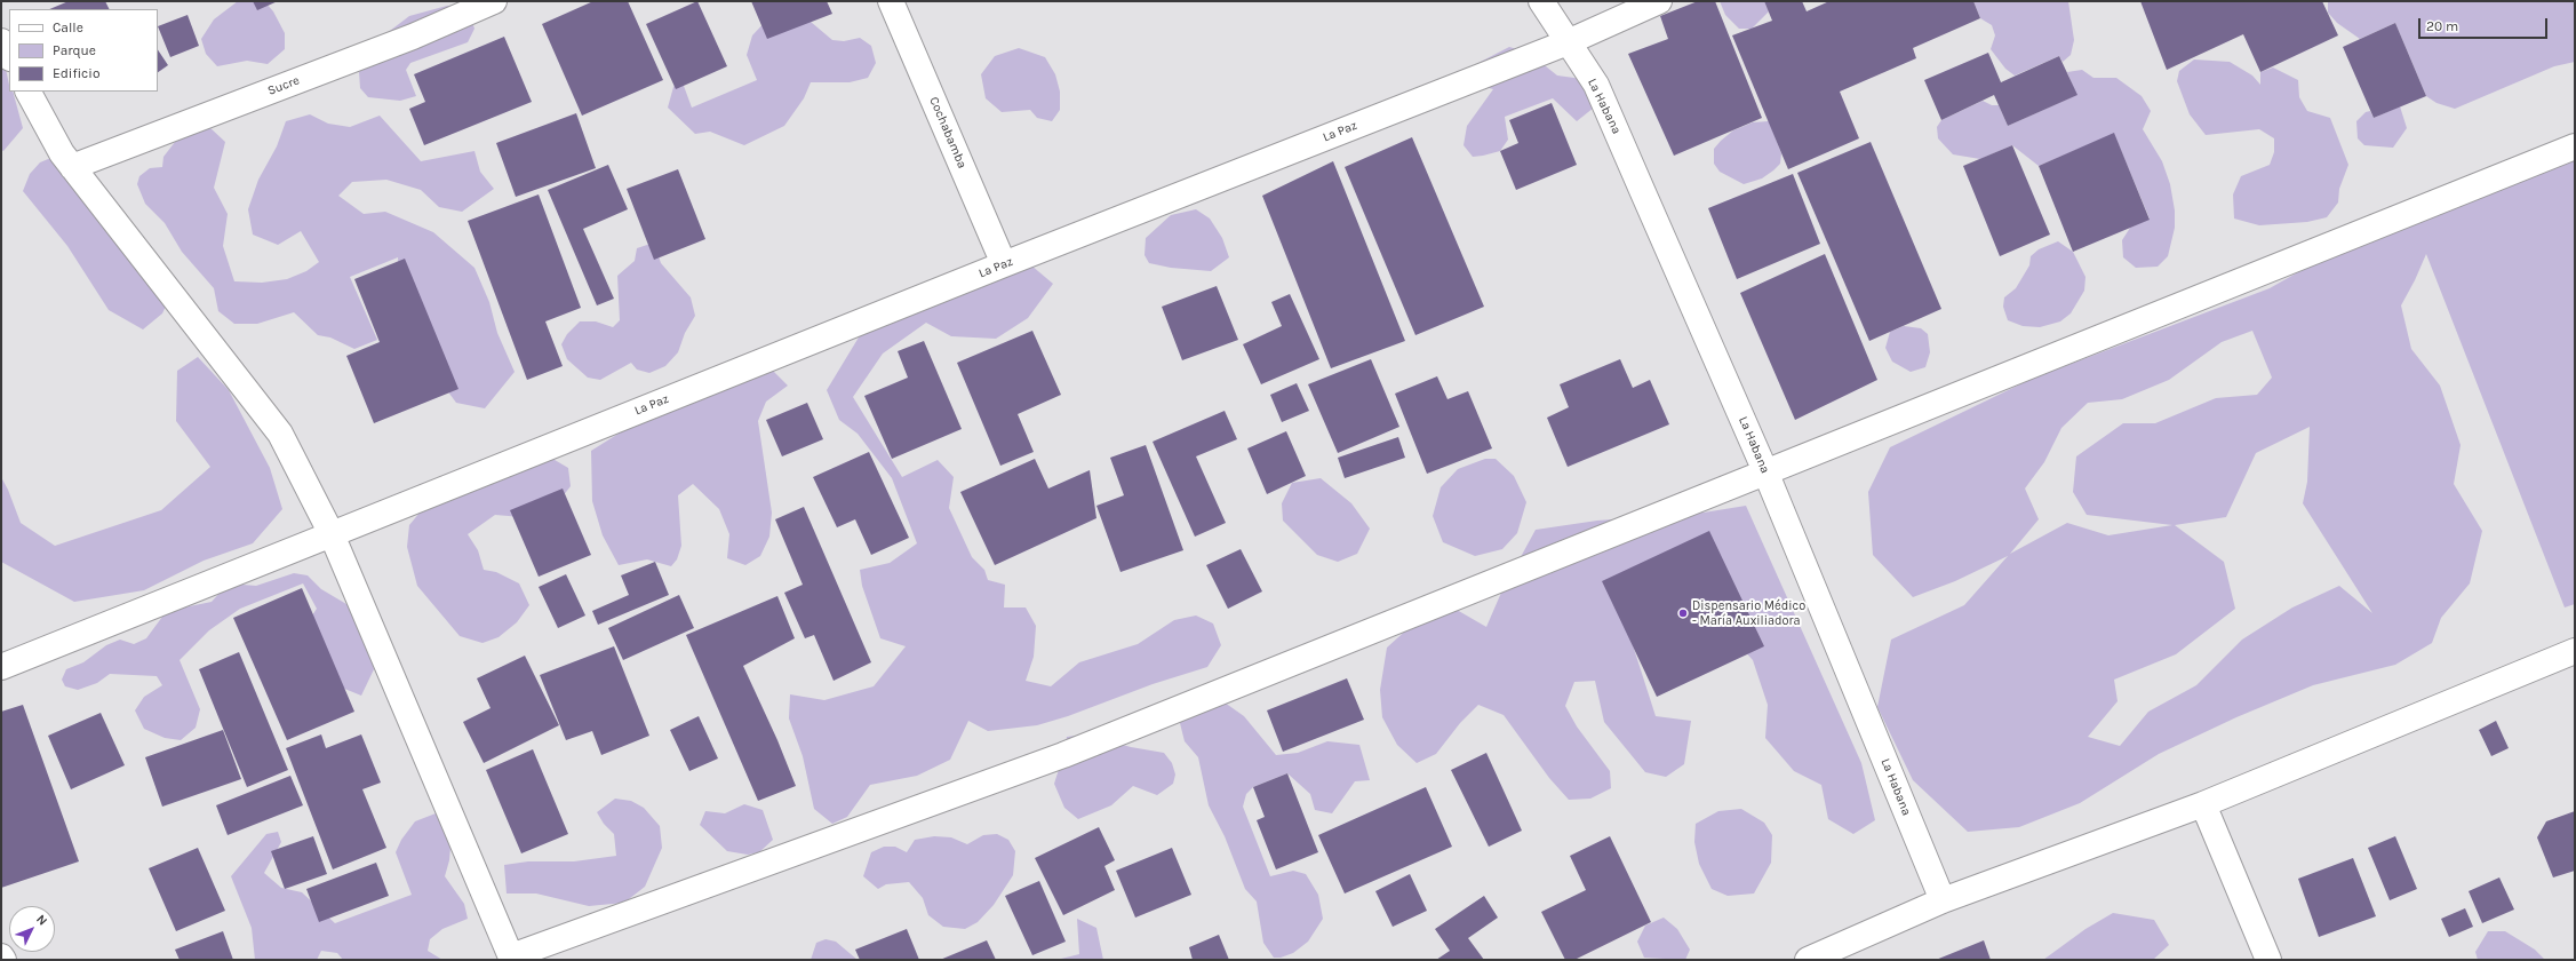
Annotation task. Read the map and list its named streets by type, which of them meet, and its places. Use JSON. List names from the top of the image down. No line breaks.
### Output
{"streets":{"street":["Sucre","La Habana","La Paz","Cochabamba"]},"crossings":[["La Habana","La Paz"],["La Paz","Cochabamba"]],"places":["Dispensario Médico - María Auxiliadora"],"legend":["Calle","Parque","Edificio"],"scale_bar":"20 m","north":"top right"}
